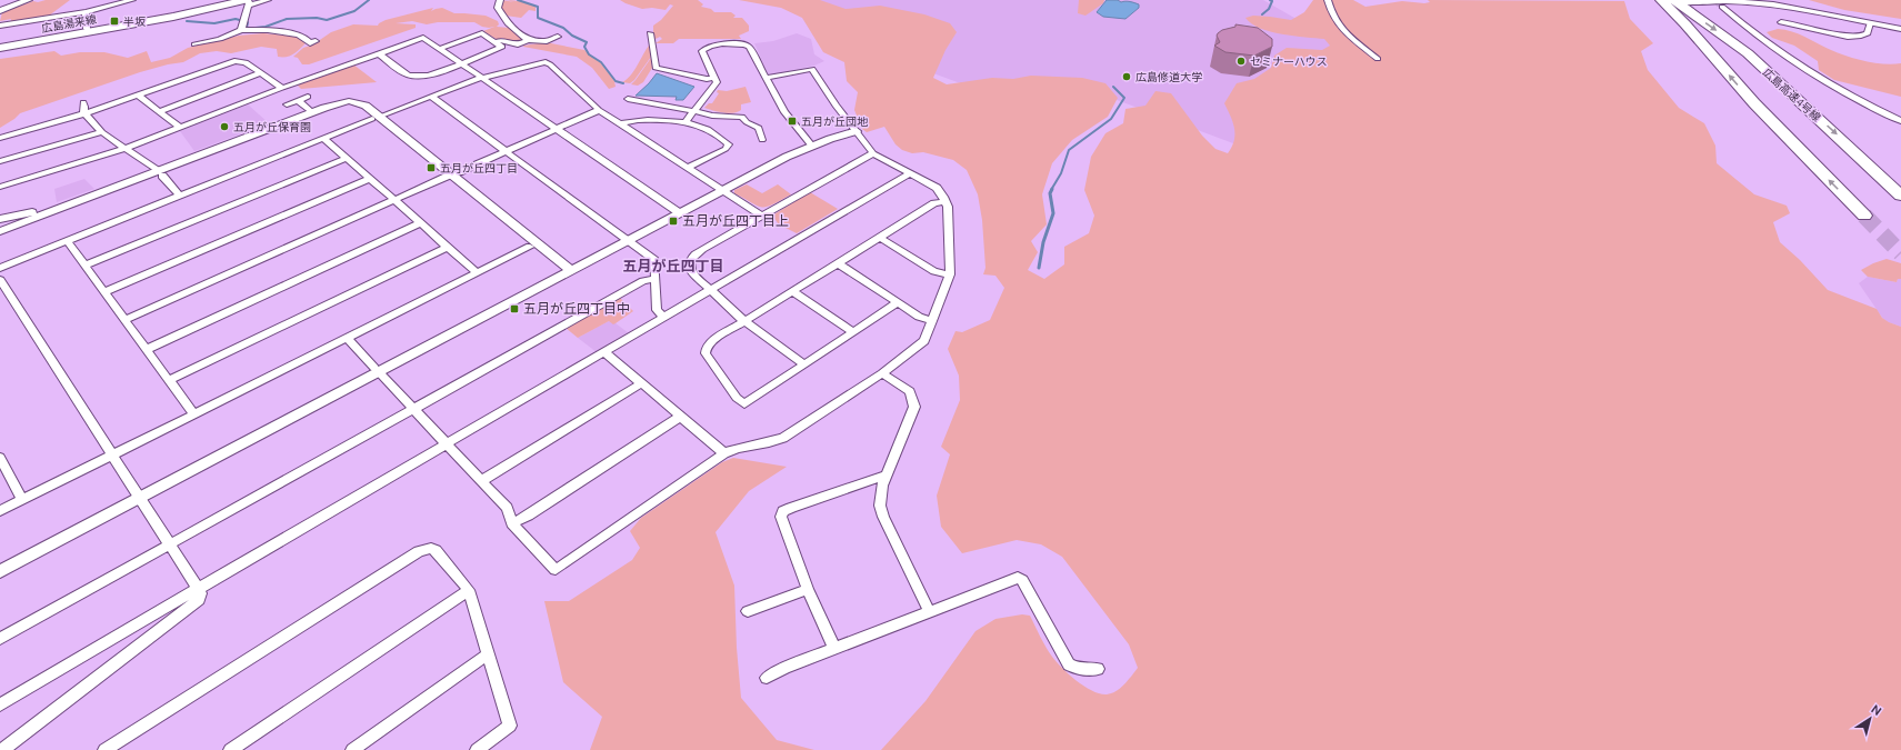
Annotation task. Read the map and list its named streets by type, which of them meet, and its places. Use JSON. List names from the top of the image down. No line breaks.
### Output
{"streets":{"highway":["広島高速4号線"],"main road":["広島湯来線"]},"districts":["五月が丘四丁目"],"places":{"transit":["半坂","五月が丘団地","五月が丘四丁目","五月が丘四丁目上","五月が丘四丁目中"],"other":["セミナーハウス","広島修道大学","五月が丘保育園"]},"north":"top right"}
